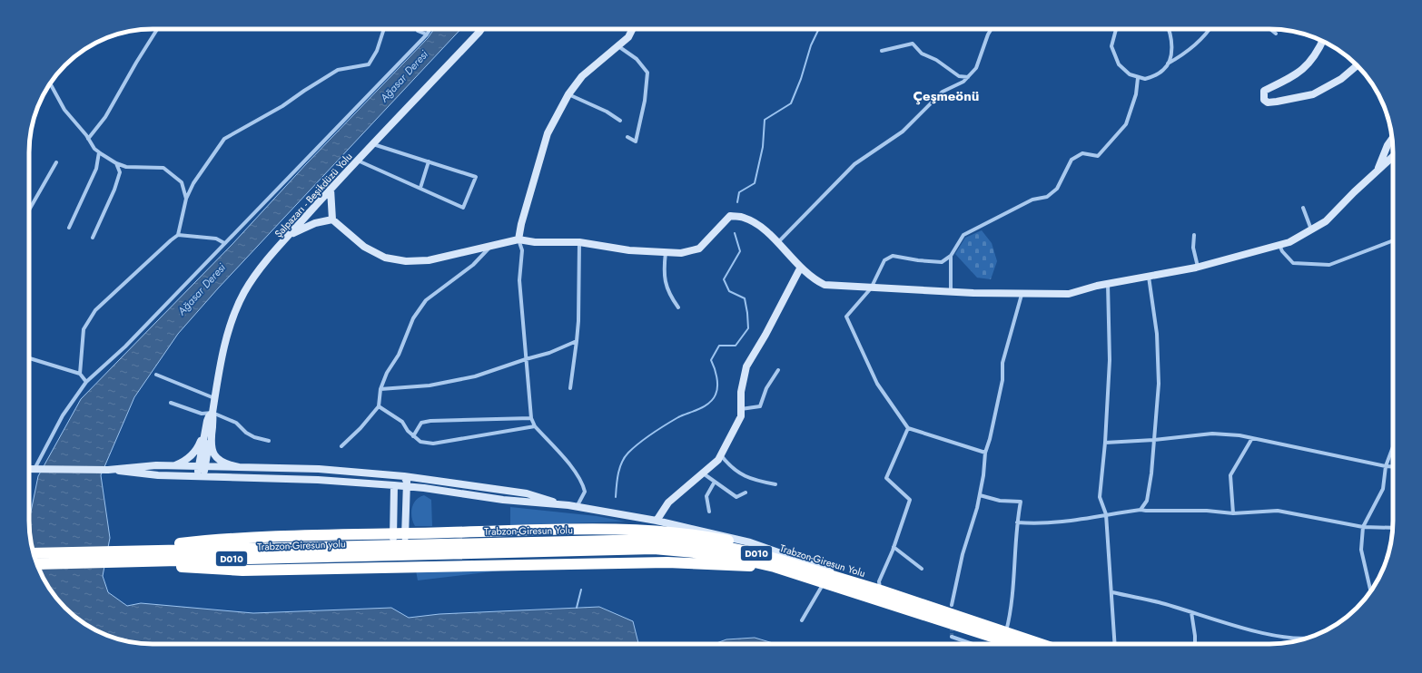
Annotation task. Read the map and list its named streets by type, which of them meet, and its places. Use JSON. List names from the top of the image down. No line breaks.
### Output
{"streets":{"highway":["Trabzon-Giresun Yolu","Trabzon-Giresun yolu","D010"],"street":["Şalpazarı - Beşikdüzü Yolu"]},"crossings":[["Trabzon-Giresun Yolu","D010"],["Trabzon-Giresun yolu","D010"]],"districts":["Çeşmeönü"],"water":["Ağasar Deresi"]}
